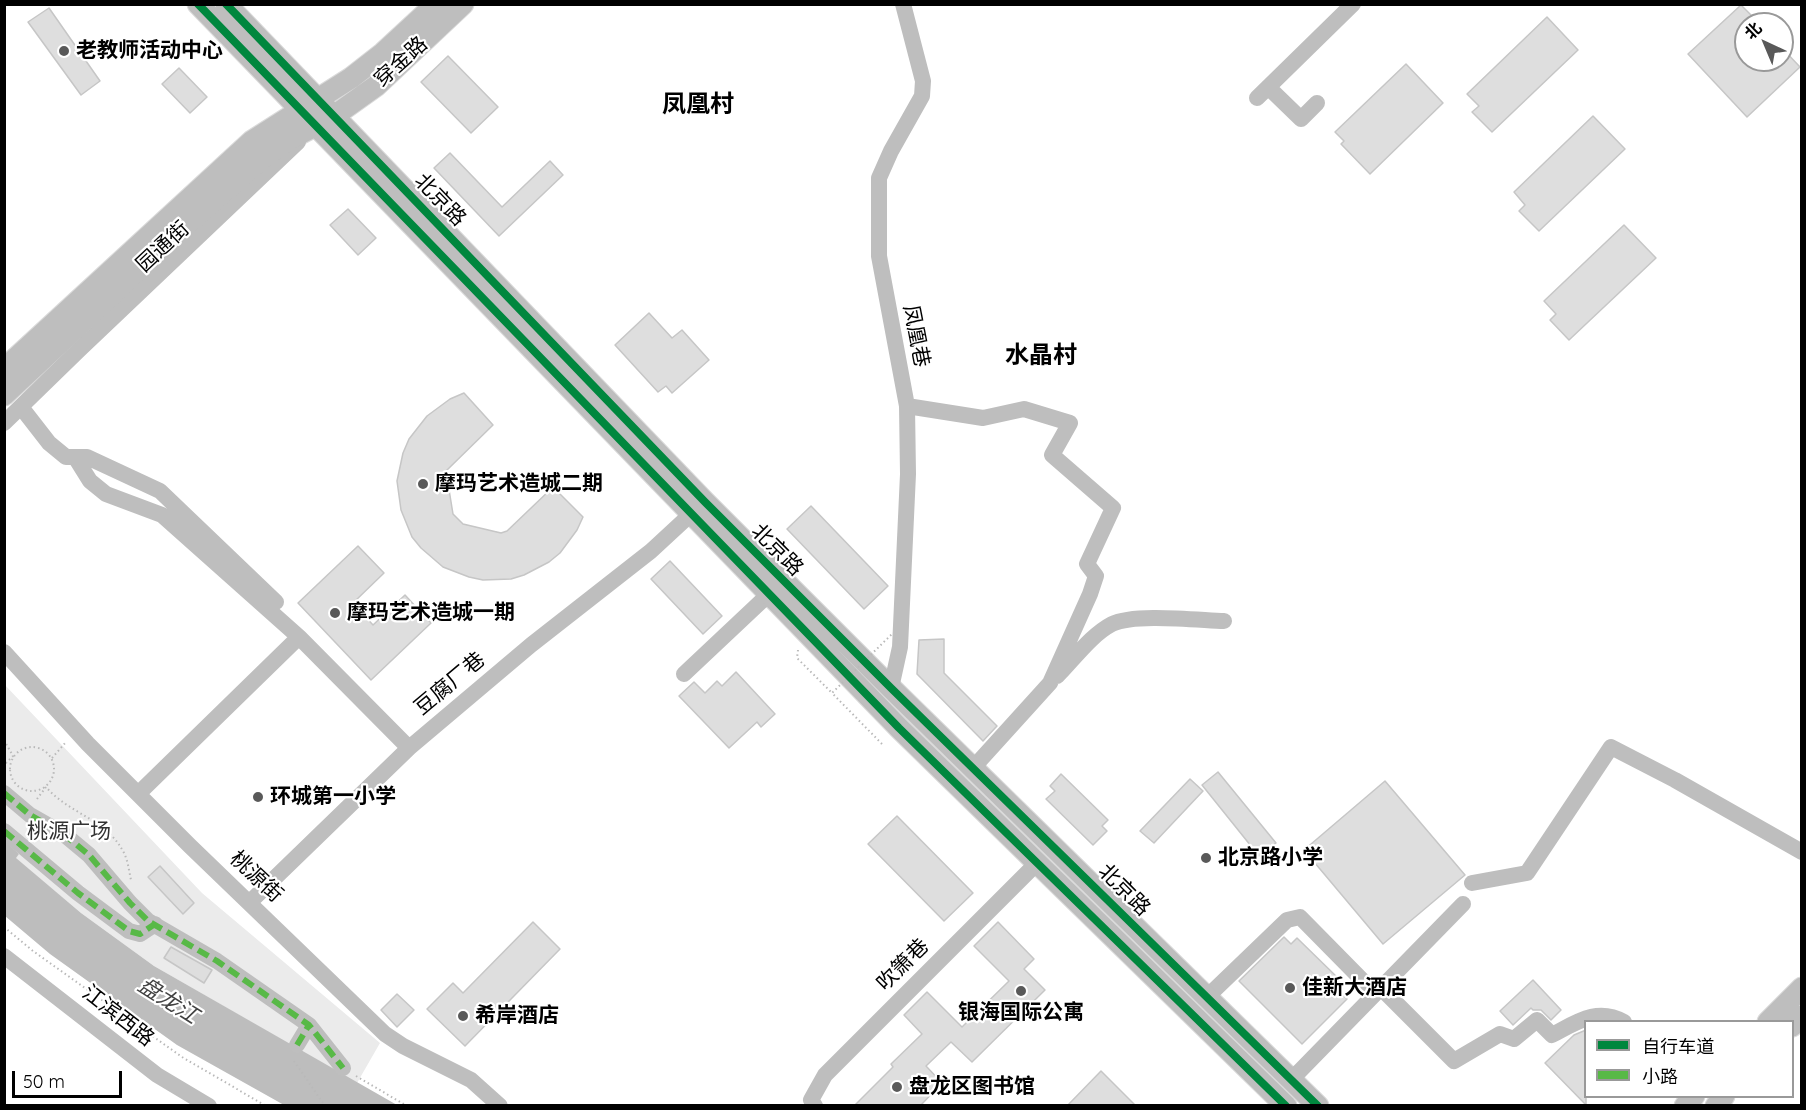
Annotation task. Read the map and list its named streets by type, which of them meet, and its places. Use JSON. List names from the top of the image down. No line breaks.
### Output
{"streets":{"main road":["穿金路","北京路","园通街"],"street":["凤凰巷","豆腐厂巷","桃源街","吹箫巷","江滨西路"]},"crossings":[["穿金路","北京路"],["穿金路","园通街"],["北京路","园通街"],["北京路","凤凰巷"],["北京路","豆腐厂巷"],["北京路","吹箫巷"],["豆腐厂巷","桃源街"]],"districts":["凤凰村","水晶村"],"water":["盘龙江"],"parks":["桃源广场"],"places":["老教师活动中心","摩玛艺术造城二期","摩玛艺术造城一期","环城第一小学","北京路小学","佳新大酒店","银海国际公寓","希岸酒店","盘龙区图书馆"],"legend":["自行车道","小路"],"scale_bar":"50 m","north":"top left"}
